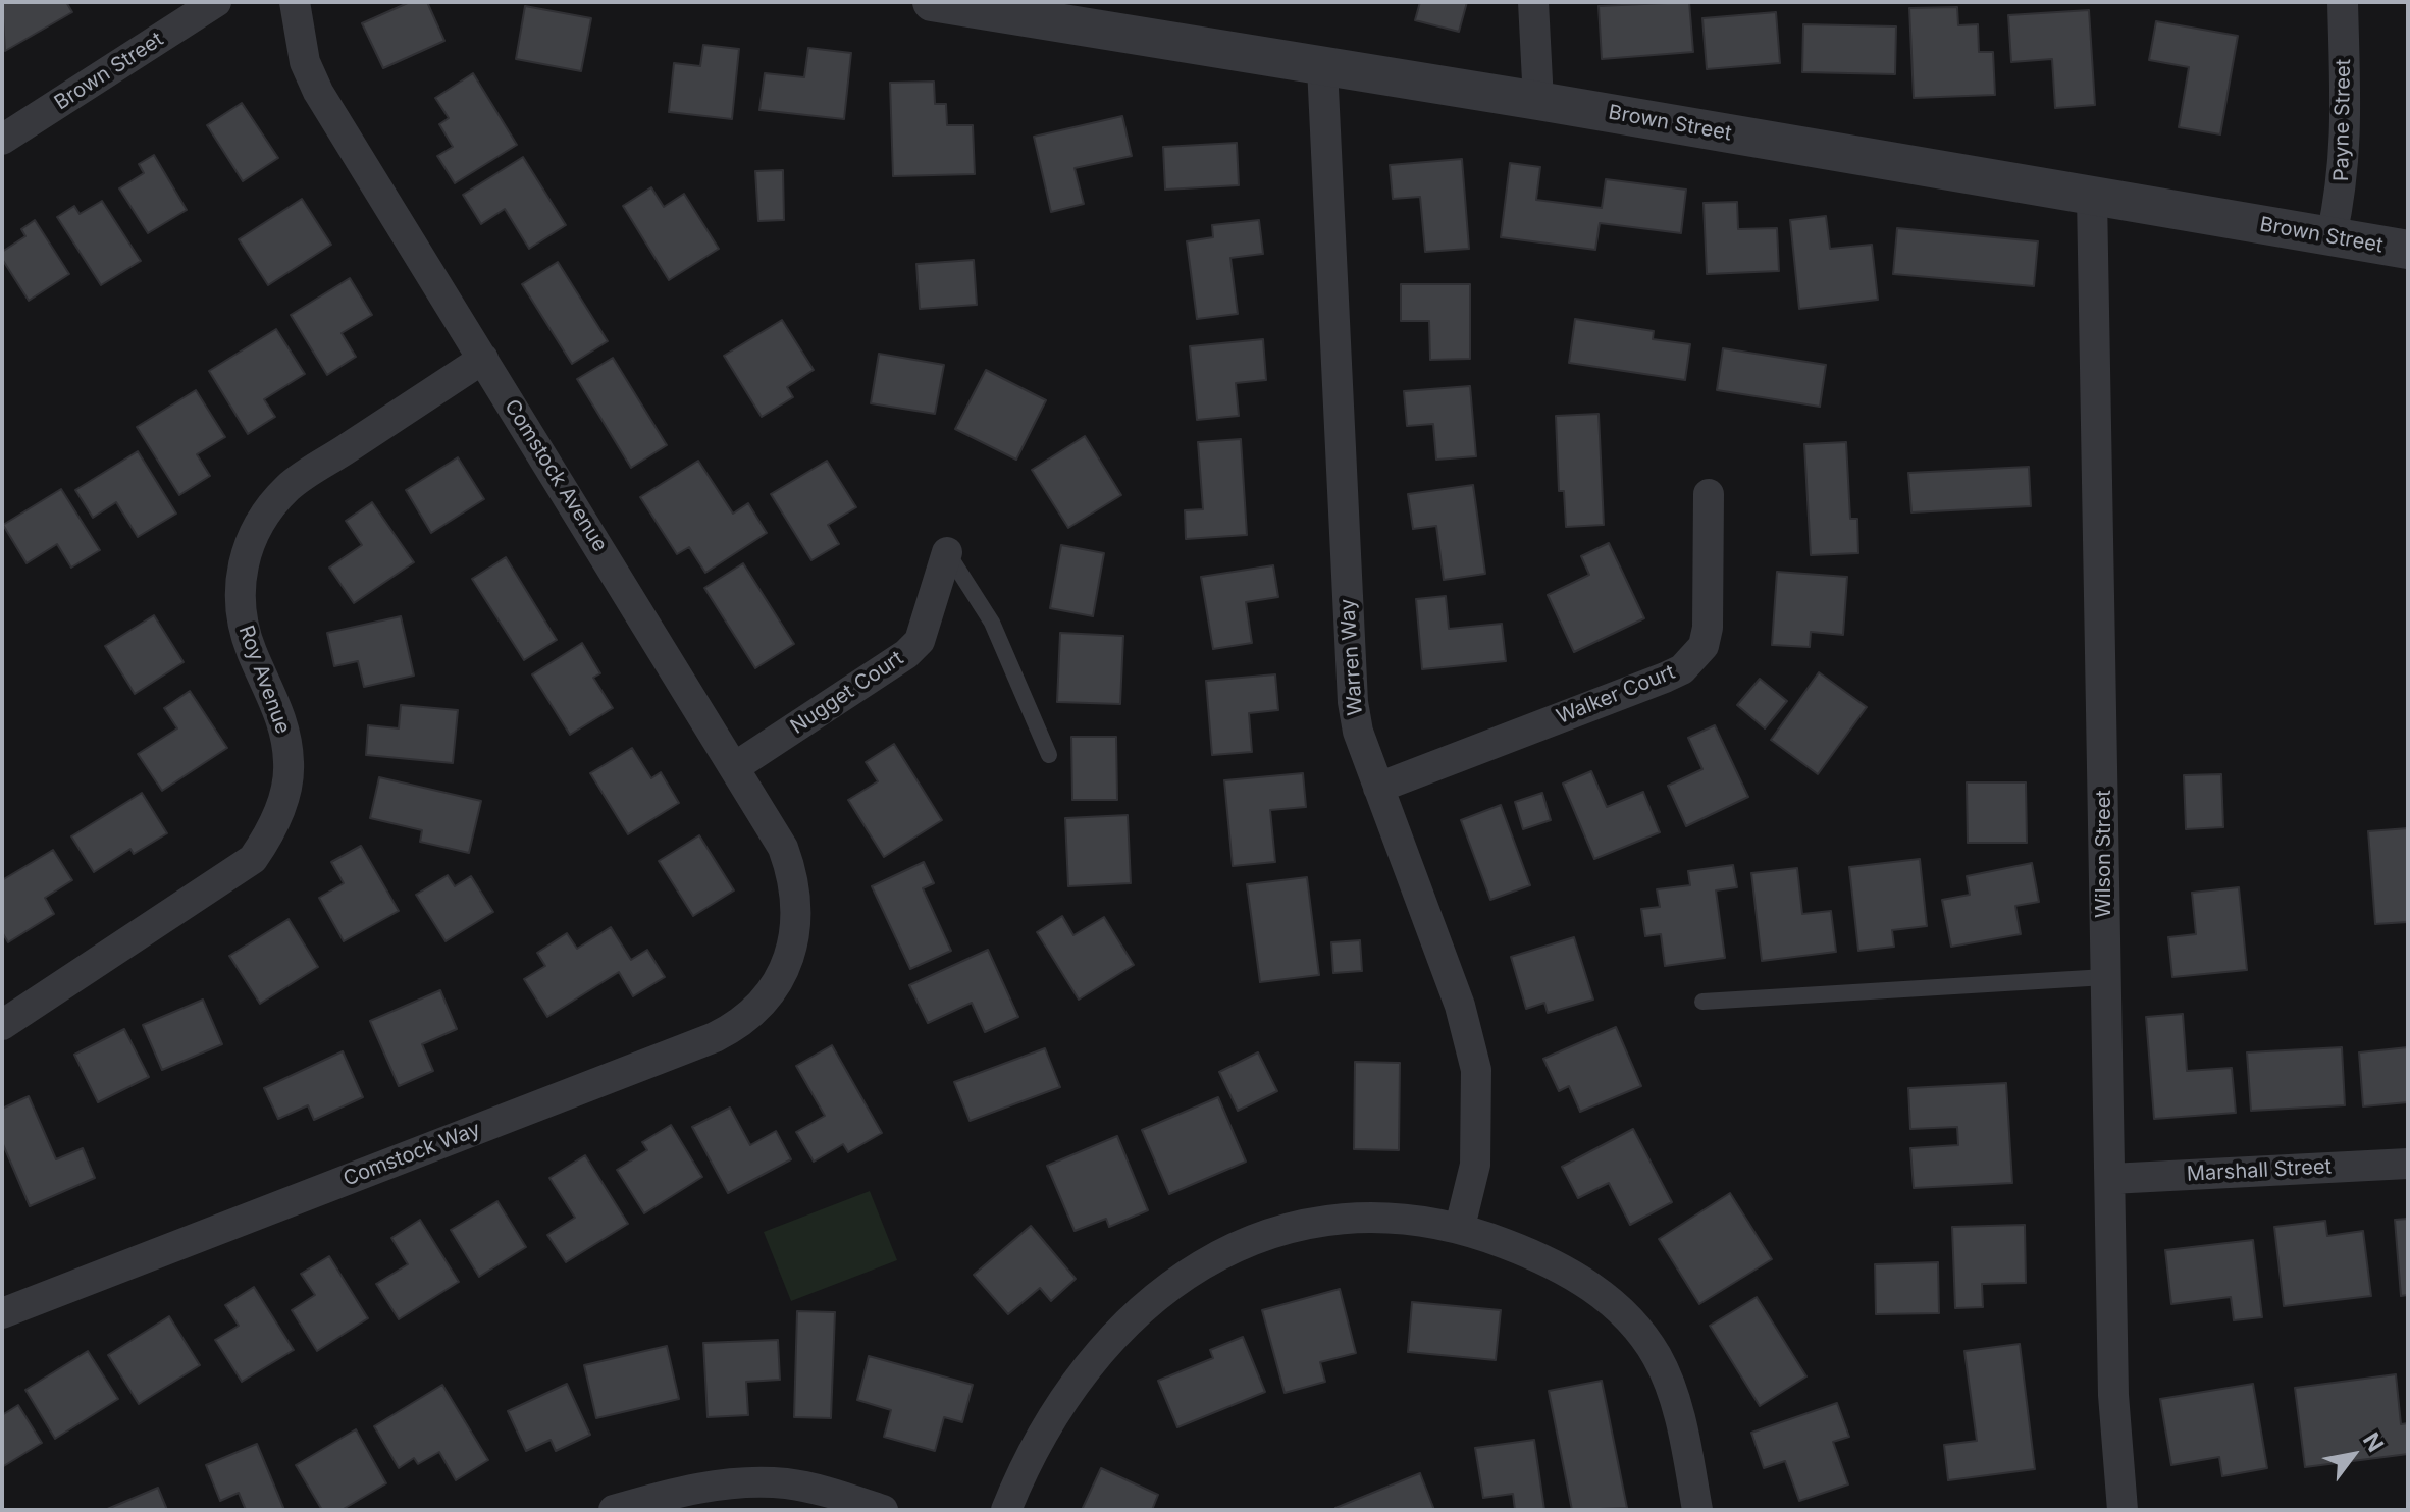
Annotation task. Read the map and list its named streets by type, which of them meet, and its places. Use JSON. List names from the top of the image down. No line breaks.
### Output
{"streets":{"street":["Brown Street","Payne Street","Comstock Avenue","Warren Way","Roy Avenue","Nugget Court","Walker Court","Wilson Street","Comstock Way","Marshall Street"]},"crossings":[["Brown Street","Payne Street"],["Brown Street","Warren Way"],["Brown Street","Wilson Street"],["Comstock Avenue","Roy Avenue"],["Comstock Avenue","Nugget Court"],["Comstock Avenue","Comstock Way"],["Warren Way","Walker Court"],["Wilson Street","Marshall Street"]],"north":"top right"}
